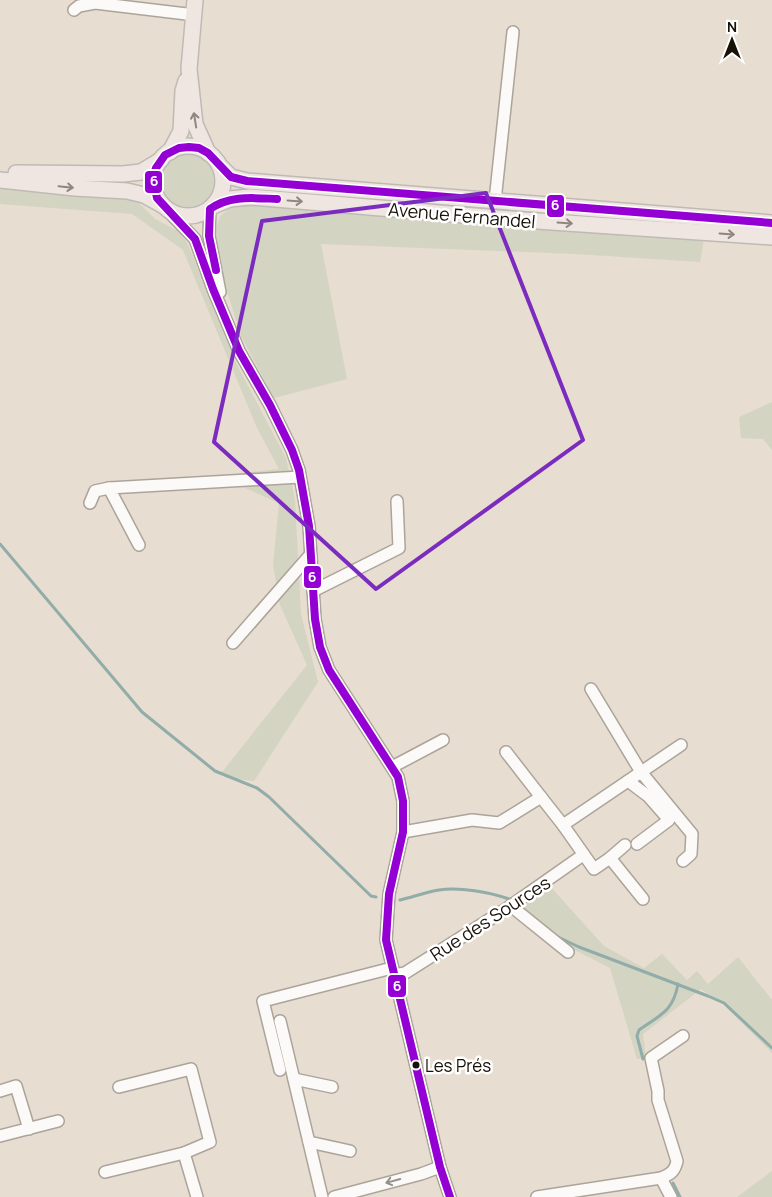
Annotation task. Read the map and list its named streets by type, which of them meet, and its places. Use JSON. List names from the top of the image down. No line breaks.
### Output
{"streets":{"main road":["Avenue Fernandel"],"street":["Rue des Sources"]},"places":["Les Prés"],"lines":["transit line 6"],"north":"top"}
